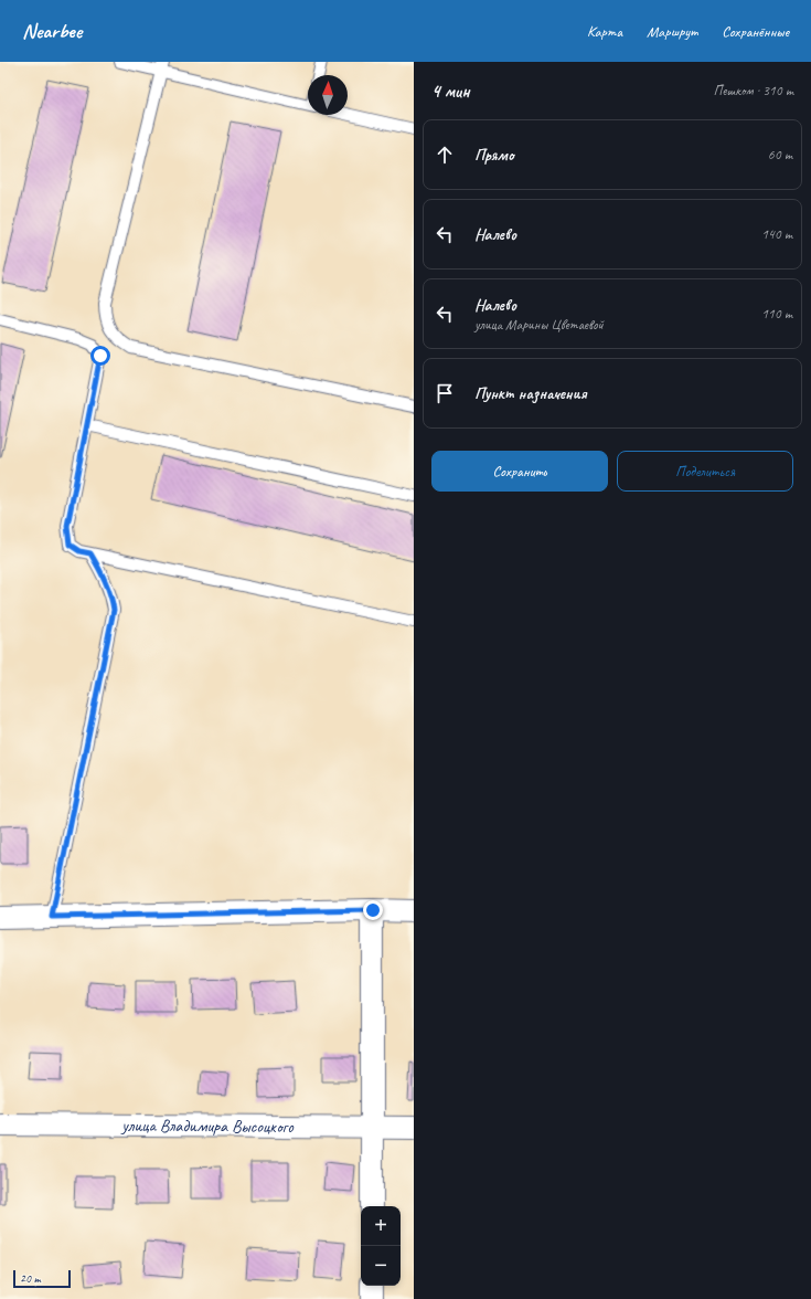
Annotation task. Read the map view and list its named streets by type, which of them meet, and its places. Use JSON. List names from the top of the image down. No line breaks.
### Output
{"streets":{"street":["улица Владимира Высоцкого"]},"scale_bar":"20 m","north":"top","page":{"header":"Nearbee","nav":["Карта","Маршрут","Сохранённые"],"heading":["4 мин","Пешком · 310 m"],"list":[["Прямо","60 m"],["Налево","140 m"],["Налево","улица Марины Цветаевой","110 m"],"Пункт назначения"],"buttons":["Сохранить","Поделиться"],"map_buttons":["+","−"],"scale":"20 m"}}
